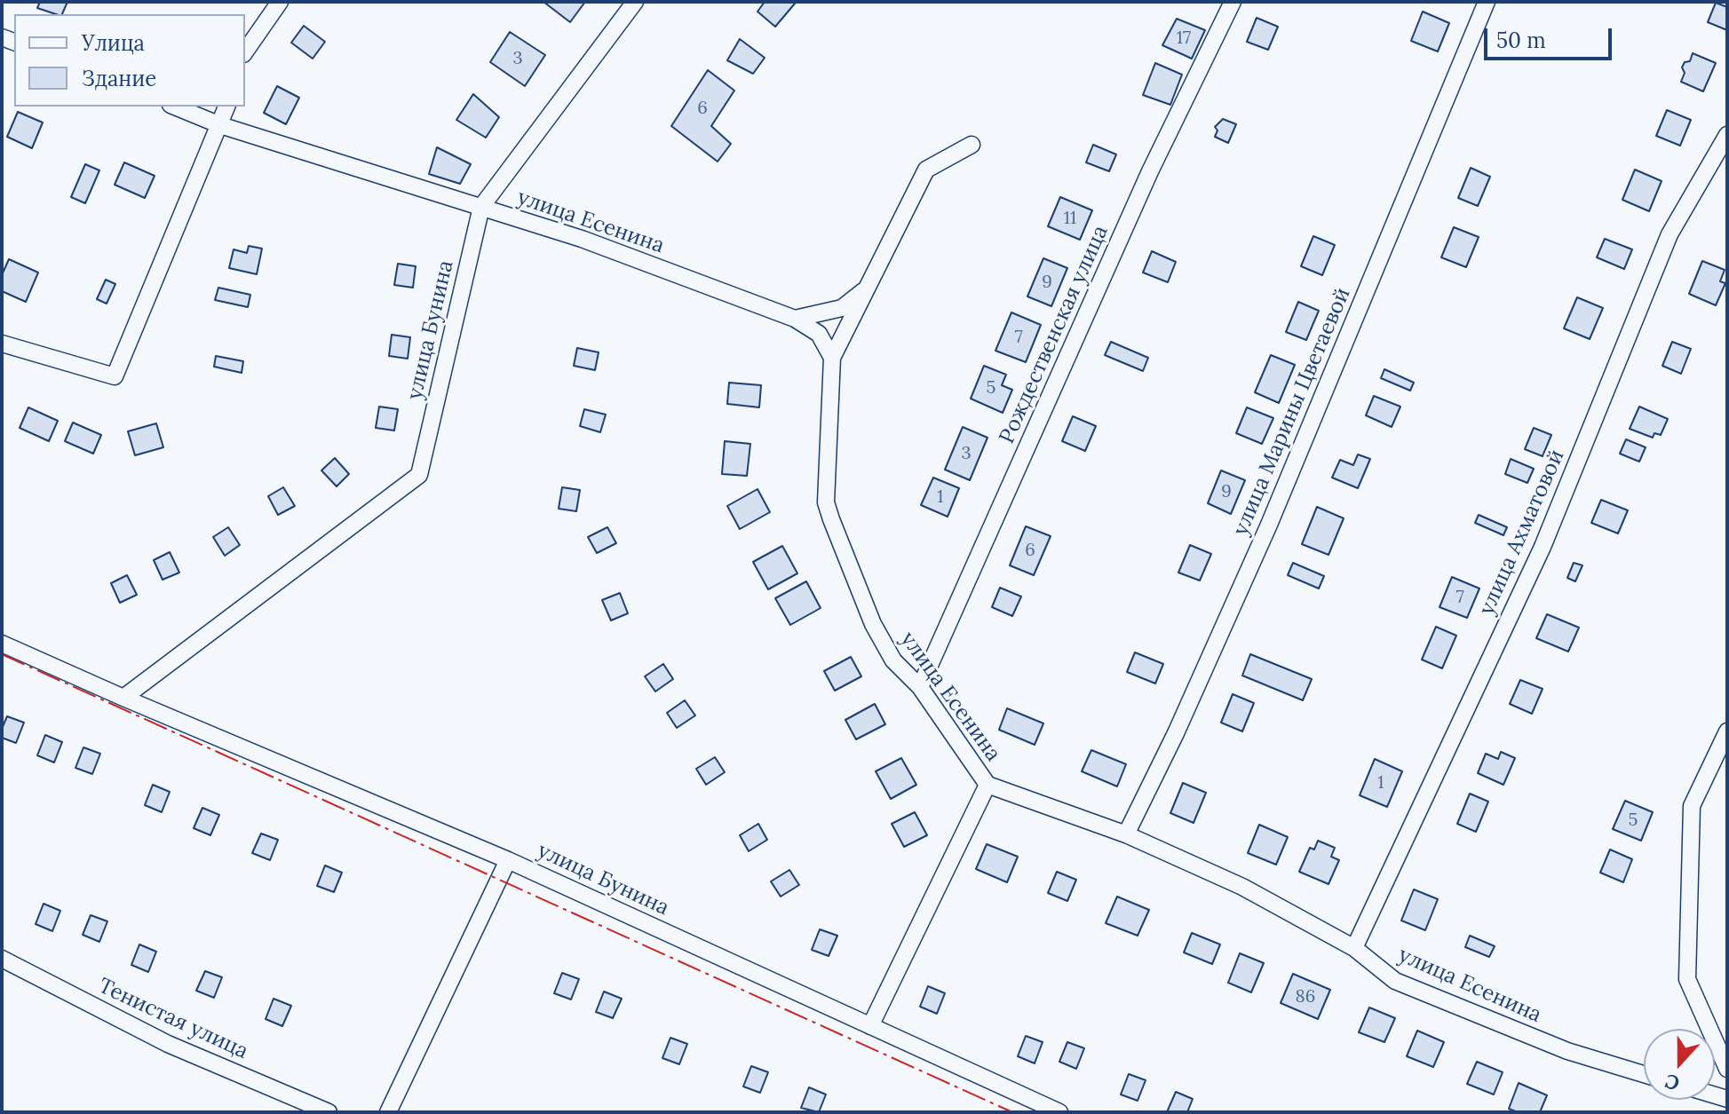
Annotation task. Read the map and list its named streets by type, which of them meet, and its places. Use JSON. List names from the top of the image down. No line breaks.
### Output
{"streets":{"street":["улица Есенина","улица Бунина","Рождественская улица","улица Марины Цветаевой","улица Ахматовой","Тенистая улица"]},"crossings":[["улица Есенина","улица Бунина"],["улица Есенина","Рождественская улица"],["улица Есенина","улица Марины Цветаевой"],["улица Есенина","улица Ахматовой"]],"house_numbers":["17","3","6","11","9","7","5","3","9","1","6","7","1","5","86"],"legend":["Улица","Здание"],"scale_bar":"50 m","north":"bottom"}
